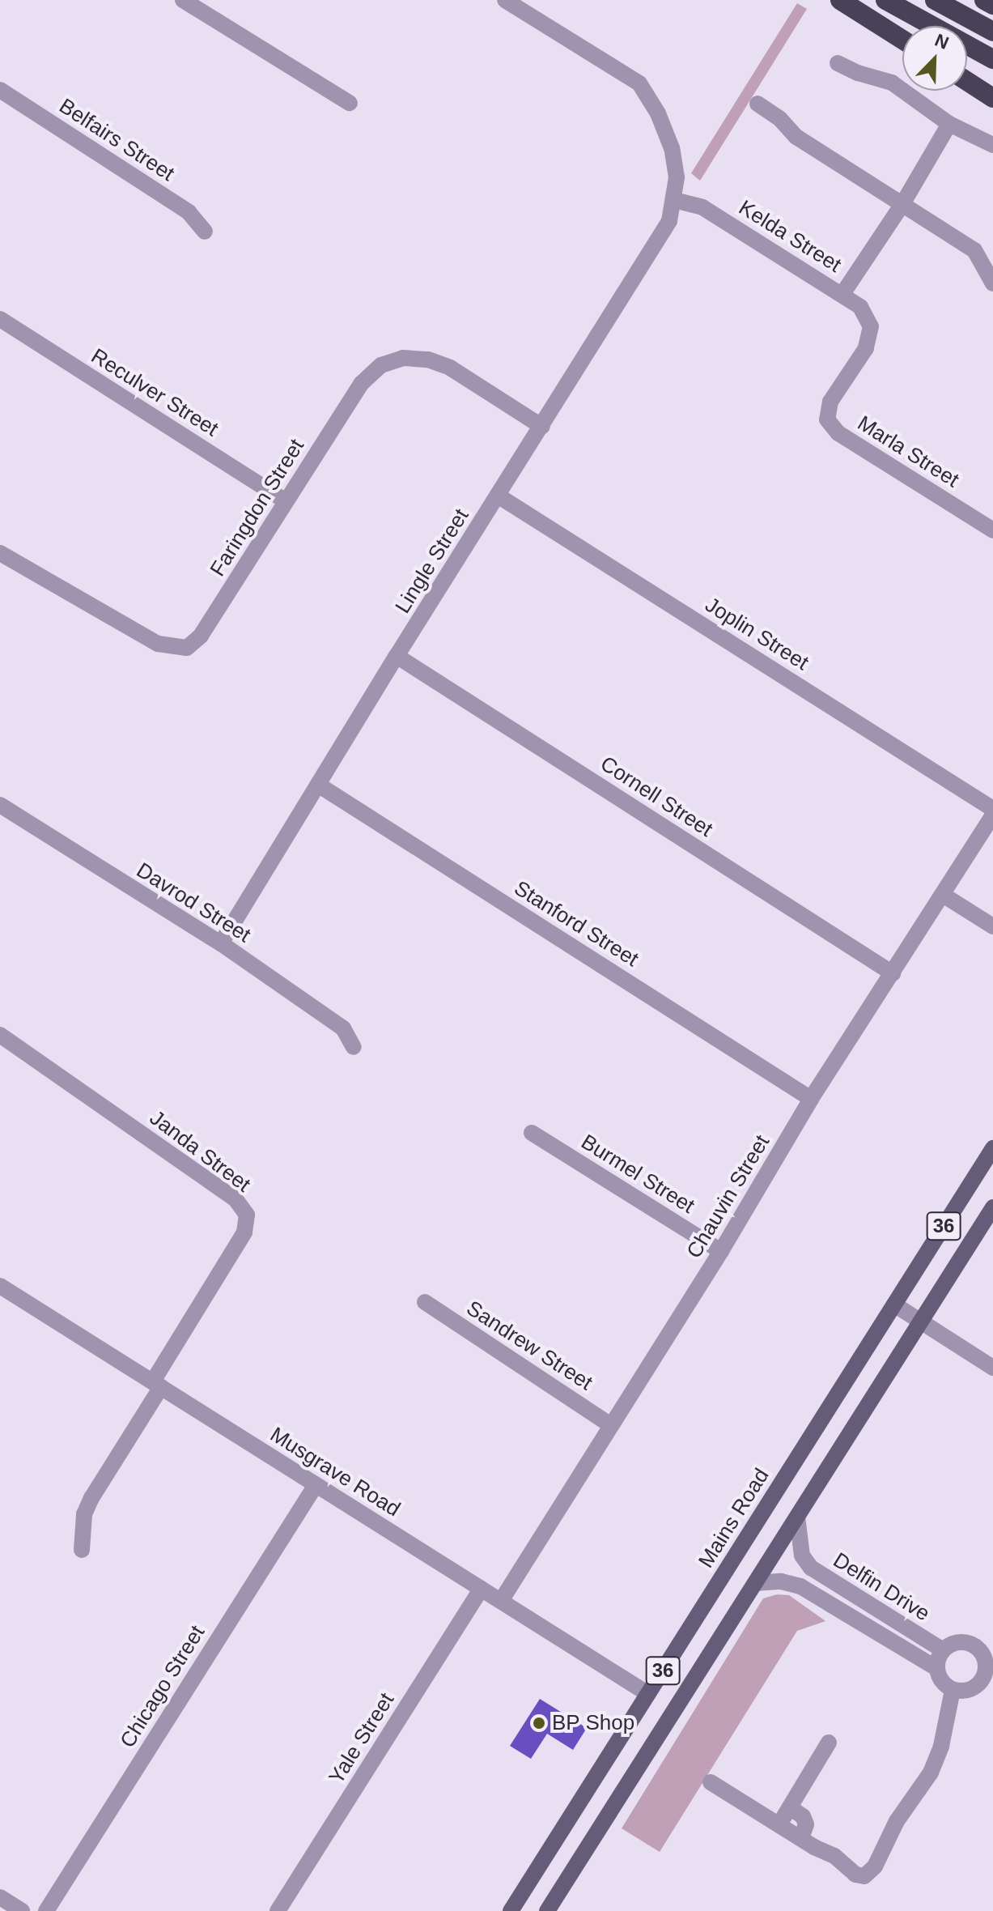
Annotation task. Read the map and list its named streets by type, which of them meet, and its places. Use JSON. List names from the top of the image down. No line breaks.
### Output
{"streets":{"main road":["36","Mains Road"],"street":["Belfairs Street","Kelda Street","Reculver Street","Marla Street","Faringdon Street","Lingle Street","Joplin Street","Cornell Street","Davrod Street","Stanford Street","Janda Street","Burmel Street","Chauvin Street","Sandrew Street","Musgrave Road","Delfin Drive","Chicago Street","Yale Street"]},"crossings":[["Kelda Street","Marla Street"],["Kelda Street","Lingle Street"],["Reculver Street","Faringdon Street"],["Faringdon Street","Lingle Street"],["Lingle Street","Joplin Street"],["Lingle Street","Cornell Street"],["Lingle Street","Davrod Street"],["Lingle Street","Stanford Street"],["Cornell Street","Chauvin Street"],["Stanford Street","Chauvin Street"],["Janda Street","Musgrave Road"],["Burmel Street","Chauvin Street"],["Chauvin Street","Sandrew Street"],["Chauvin Street","Musgrave Road"],["36","Delfin Drive"],["Musgrave Road","Mains Road"],["Musgrave Road","Chicago Street"],["Musgrave Road","Yale Street"]],"places":["BP Shop"],"north":"top right"}
